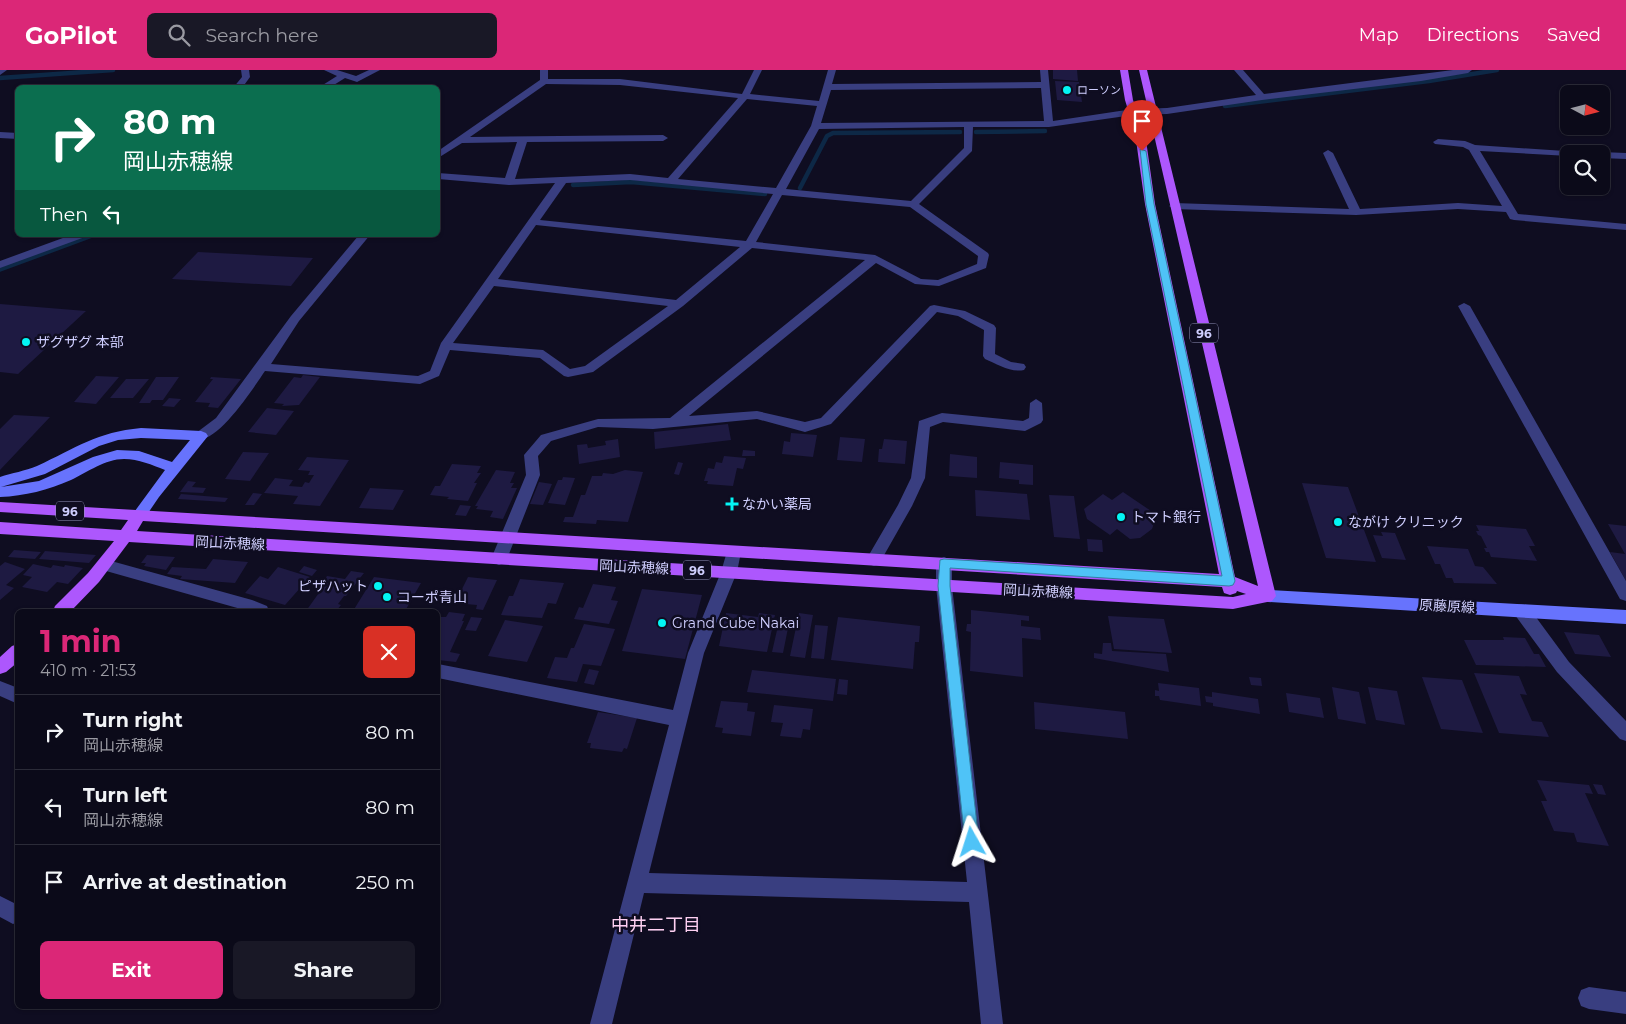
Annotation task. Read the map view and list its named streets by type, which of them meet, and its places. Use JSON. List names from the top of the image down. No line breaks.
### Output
{"streets":{"main road":["96","岡山赤穂線"],"street":["原藤原線"]},"crossings":[["96","岡山赤穂線"],["96","原藤原線"],["岡山赤穂線","原藤原線"]],"districts":["中井二丁目"],"places":{"other":["ローソン","ザグザグ 本部","トマト銀行","ながけ クリニック","ピザハット","コーポ青山","Grand Cube Nakai"],"health":["なかい薬局"]},"north":"right","page":{"header":"GoPilot","search":"Search here","nav":["Map","Directions","Saved"],"turn":["80 m","岡山赤穂線"],"then":"Then","heading":["1 min","410 m · 21:53"],"list":[{"name":"Turn right","note":"岡山赤穂線","value":"80 m"},{"name":"Turn left","note":"岡山赤穂線","value":"80 m"},{"name":"Arrive at destination","value":"250 m"}],"buttons":["Exit","Share"]}}
